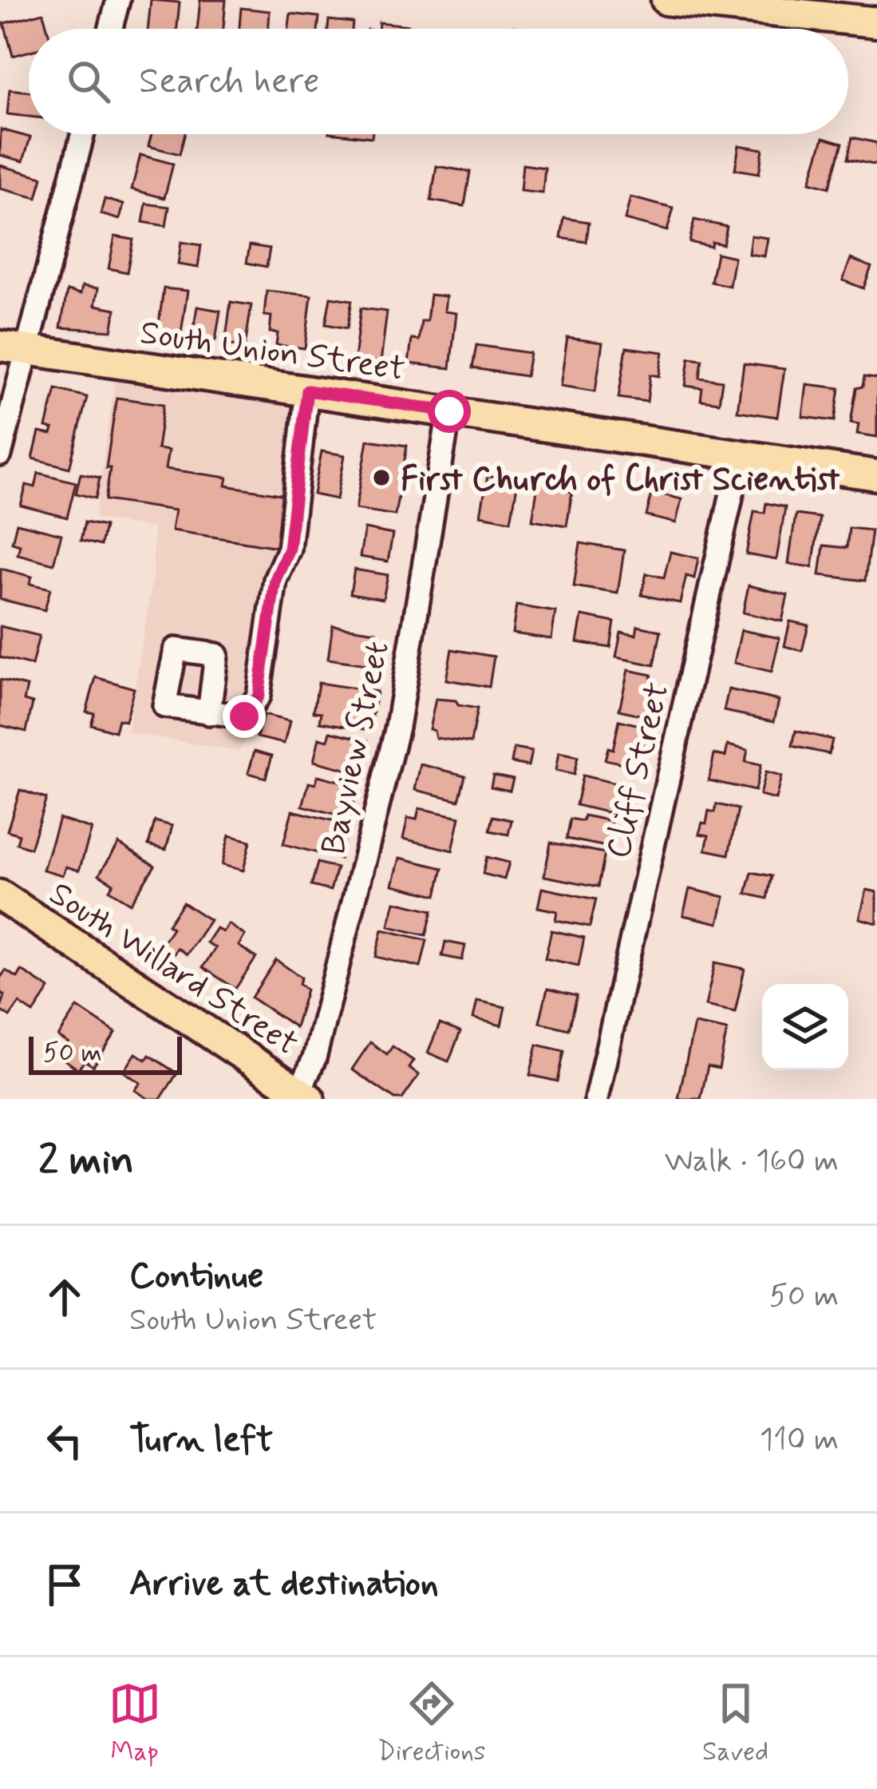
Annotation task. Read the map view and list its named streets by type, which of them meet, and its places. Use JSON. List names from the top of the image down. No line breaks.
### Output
{"streets":{"main road":["South Union Street","South Willard Street"],"street":["Bayview Street","Cliff Street"]},"crossings":[["South Union Street","Bayview Street"],["South Union Street","Cliff Street"],["Bayview Street","South Willard Street"]],"places":["First Church of Christ Scientist"],"scale_bar":"50 m","page":{"search":"Search here","scale":"50 m","heading":["2 min","Walk · 160 m"],"list":[["Continue","South Union Street","50 m"],["Turn left","110 m"],"Arrive at destination"],"nav":["Map","Directions","Saved"]}}
